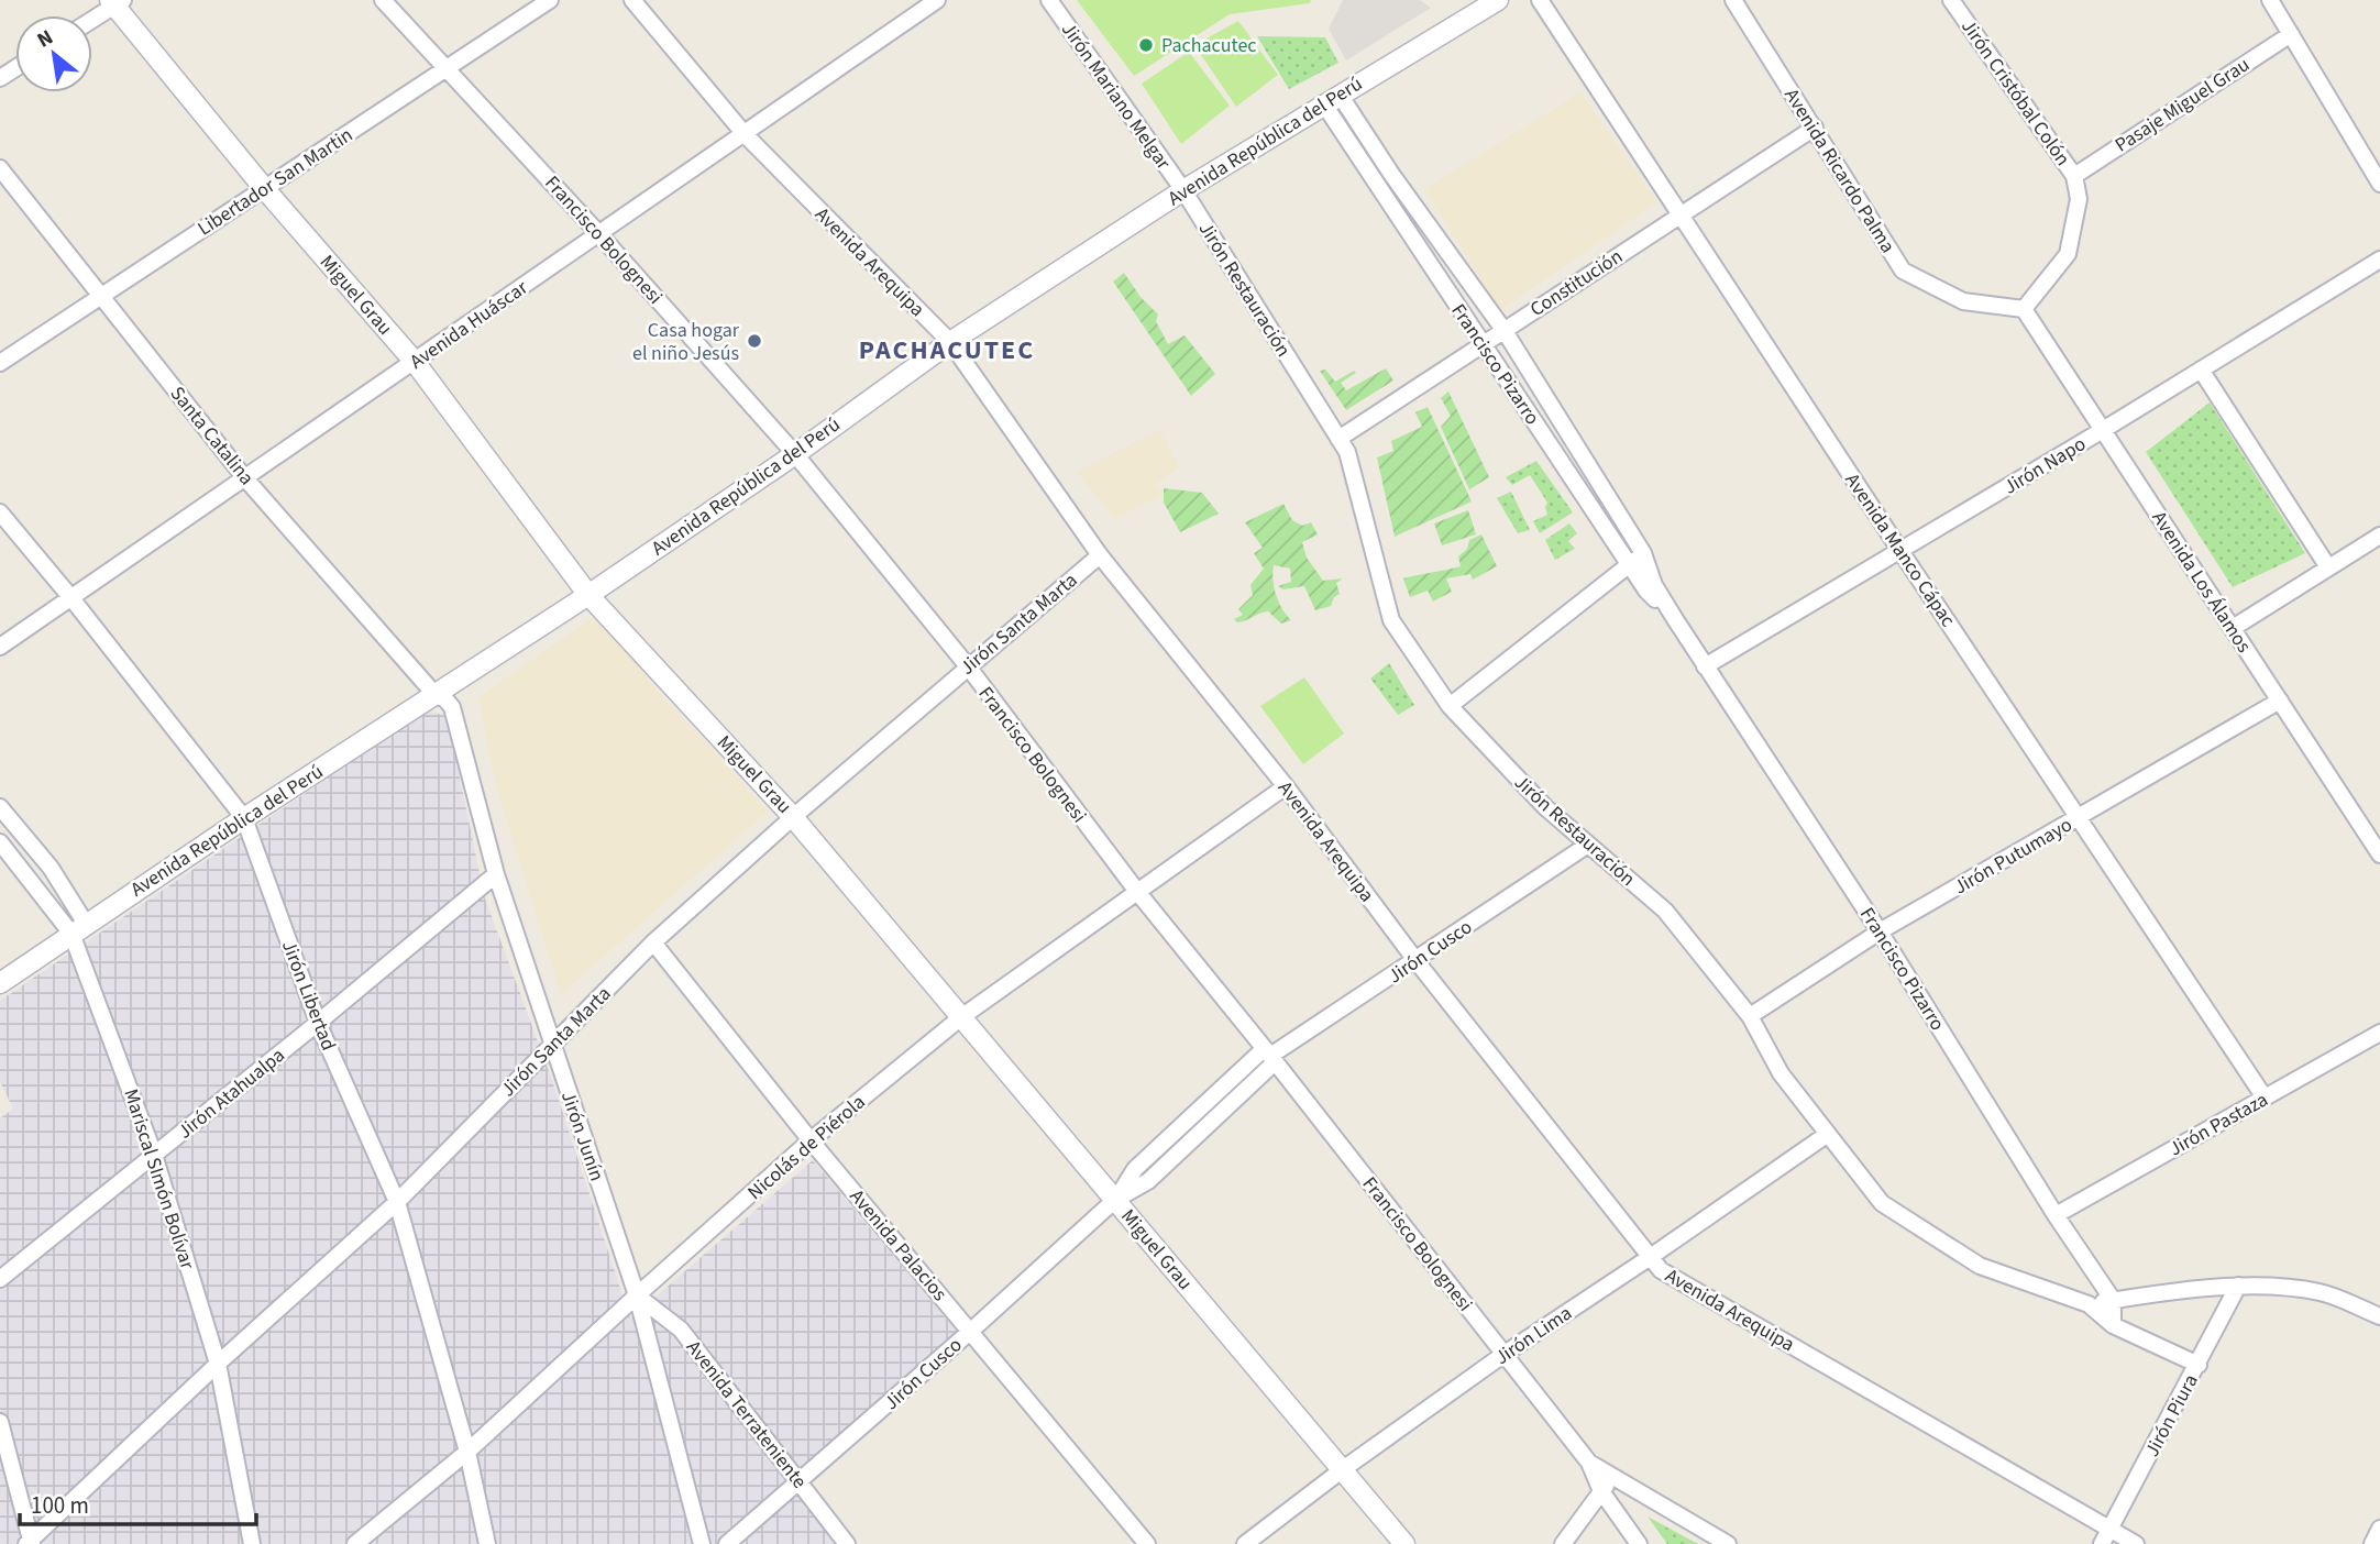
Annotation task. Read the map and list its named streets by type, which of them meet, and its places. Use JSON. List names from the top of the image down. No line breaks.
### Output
{"streets":{"street":["Jirón Cristóbal Colón","Jirón Mariano Melgar","Pasaje Miguel Grau","Avenida República del Perú","Avenida Ricardo Palma","Libertador San Martin","Francisco Bolognesi","Avenida Arequipa","Constitución","Jirón Restauración","Miguel Grau","Avenida Huáscar","Francisco Pizarro","Santa Catalina","Jirón Napo","Avenida Manco Cápac","Avenida Los Álamos","Jirón Santa Marta","Jirón Putumayo","Jirón Cusco","Jirón Libertad","Jirón Atahualpa","Jirón Pastaza","Jirón Junín","Nicolás de Piérola","Mariscal SImón Bolívar","Avenida Palacios","Jirón Lima","Avenida Terrateniente","Jirón Piura"]},"crossings":[["Jirón Cristóbal Colón","Pasaje Miguel Grau"],["Jirón Cristóbal Colón","Avenida Ricardo Palma"],["Jirón Cristóbal Colón","Avenida Los Álamos"],["Jirón Mariano Melgar","Avenida República del Perú"],["Jirón Mariano Melgar","Jirón Restauración"],["Avenida República del Perú","Francisco Bolognesi"],["Avenida República del Perú","Avenida Arequipa"],["Avenida República del Perú","Jirón Restauración"],["Avenida República del Perú","Miguel Grau"],["Avenida República del Perú","Francisco Pizarro"],["Avenida República del Perú","Santa Catalina"],["Avenida República del Perú","Jirón Libertad"],["Avenida República del Perú","Jirón Junín"],["Avenida República del Perú","Mariscal SImón Bolívar"],["Avenida Ricardo Palma","Constitución"],["Avenida Ricardo Palma","Avenida Los Álamos"],["Libertador San Martin","Francisco Bolognesi"],["Libertador San Martin","Miguel Grau"],["Libertador San Martin","Santa Catalina"],["Francisco Bolognesi","Avenida Huáscar"],["Francisco Bolognesi","Jirón Santa Marta"],["Francisco Bolognesi","Jirón Cusco"],["Francisco Bolognesi","Nicolás de Piérola"],["Francisco Bolognesi","Jirón Lima"],["Avenida Arequipa","Avenida Huáscar"],["Avenida Arequipa","Jirón Santa Marta"],["Avenida Arequipa","Jirón Cusco"],["Avenida Arequipa","Nicolás de Piérola"],["Avenida Arequipa","Jirón Lima"],["Avenida Arequipa","Jirón Piura"],["Constitución","Jirón Restauración"],["Constitución","Francisco Pizarro"],["Constitución","Avenida Manco Cápac"],["Jirón Restauración","Francisco Pizarro"],["Jirón Restauración","Jirón Putumayo"],["Jirón Restauración","Jirón Cusco"],["Jirón Restauración","Jirón Lima"],["Jirón Restauración","Jirón Piura"],["Miguel Grau","Avenida Huáscar"],["Miguel Grau","Jirón Santa Marta"],["Miguel Grau","Jirón Cusco"],["Miguel Grau","Nicolás de Piérola"],["Miguel Grau","Jirón Lima"],["Avenida Huáscar","Santa Catalina"],["Avenida Huáscar","Jirón Libertad"],["Francisco Pizarro","Jirón Napo"],["Francisco Pizarro","Jirón Putumayo"],["Francisco Pizarro","Jirón Pastaza"],["Santa Catalina","Jirón Junín"],["Jirón Napo","Avenida Manco Cápac"],["Jirón Napo","Avenida Los Álamos"],["Avenida Manco Cápac","Jirón Putumayo"],["Avenida Manco Cápac","Jirón Pastaza"],["Avenida Los Álamos","Jirón Putumayo"],["Jirón Santa Marta","Jirón Libertad"],["Jirón Santa Marta","Jirón Junín"],["Jirón Santa Marta","Mariscal SImón Bolívar"],["Jirón Santa Marta","Avenida Palacios"],["Jirón Cusco","Avenida Palacios"],["Jirón Cusco","Avenida Terrateniente"],["Jirón Libertad","Jirón Atahualpa"],["Jirón Libertad","Nicolás de Piérola"],["Jirón Atahualpa","Jirón Junín"],["Jirón Atahualpa","Mariscal SImón Bolívar"],["Jirón Junín","Nicolás de Piérola"],["Jirón Junín","Avenida Terrateniente"],["Nicolás de Piérola","Avenida Palacios"],["Nicolás de Piérola","Avenida Terrateniente"]],"districts":["PACHACUTEC"],"places":["Pachacutec","Casa hogar el niño Jesús"],"scale_bar":"100 m","north":"top left"}
